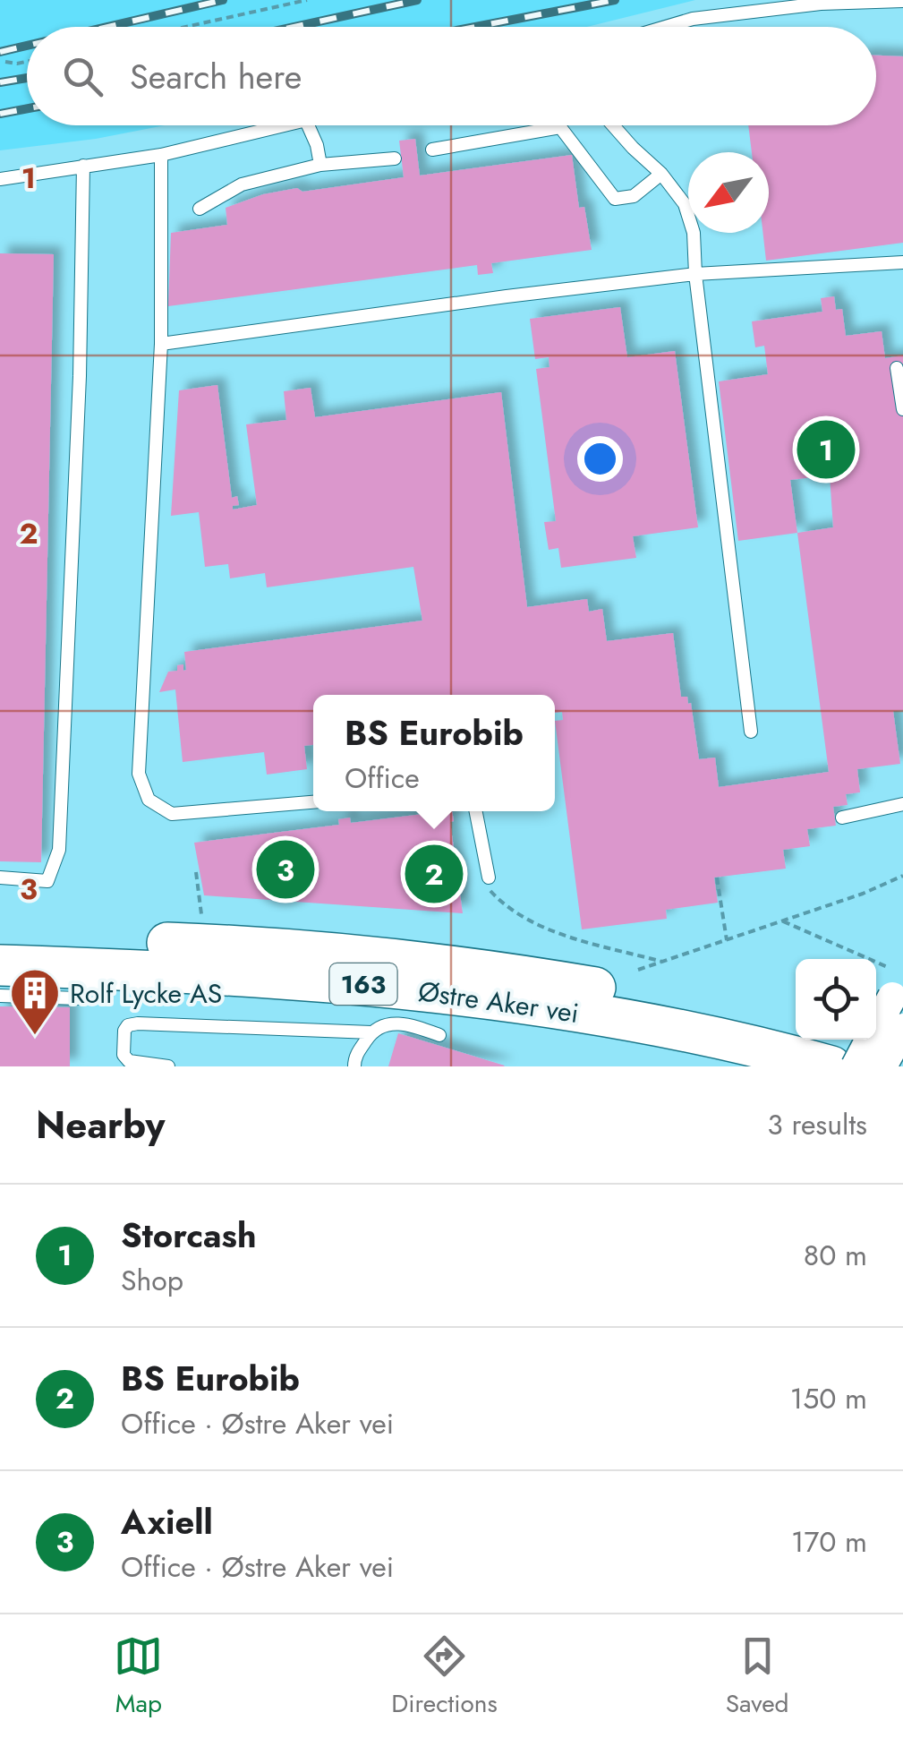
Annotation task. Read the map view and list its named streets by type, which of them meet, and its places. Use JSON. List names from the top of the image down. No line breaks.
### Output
{"streets":{"highway":["163","Østre Aker vei"]},"places":{"building":["Rolf Lycke AS"]},"north":"bottom left","page":{"search":"Search here","pins":["1","3","2"],"popup":["BS Eurobib","Office"],"heading":["Nearby","3 results"],"list":[{"mark":"1","name":"Storcash","note":"Shop","value":"80 m"},{"mark":"2","name":"BS Eurobib","note":"Office · Østre Aker vei","value":"150 m"},{"mark":"3","name":"Axiell","note":"Office · Østre Aker vei","value":"170 m"}],"nav":["Map","Directions","Saved"]},"grid":{"rows":["1","2","3"]}}
